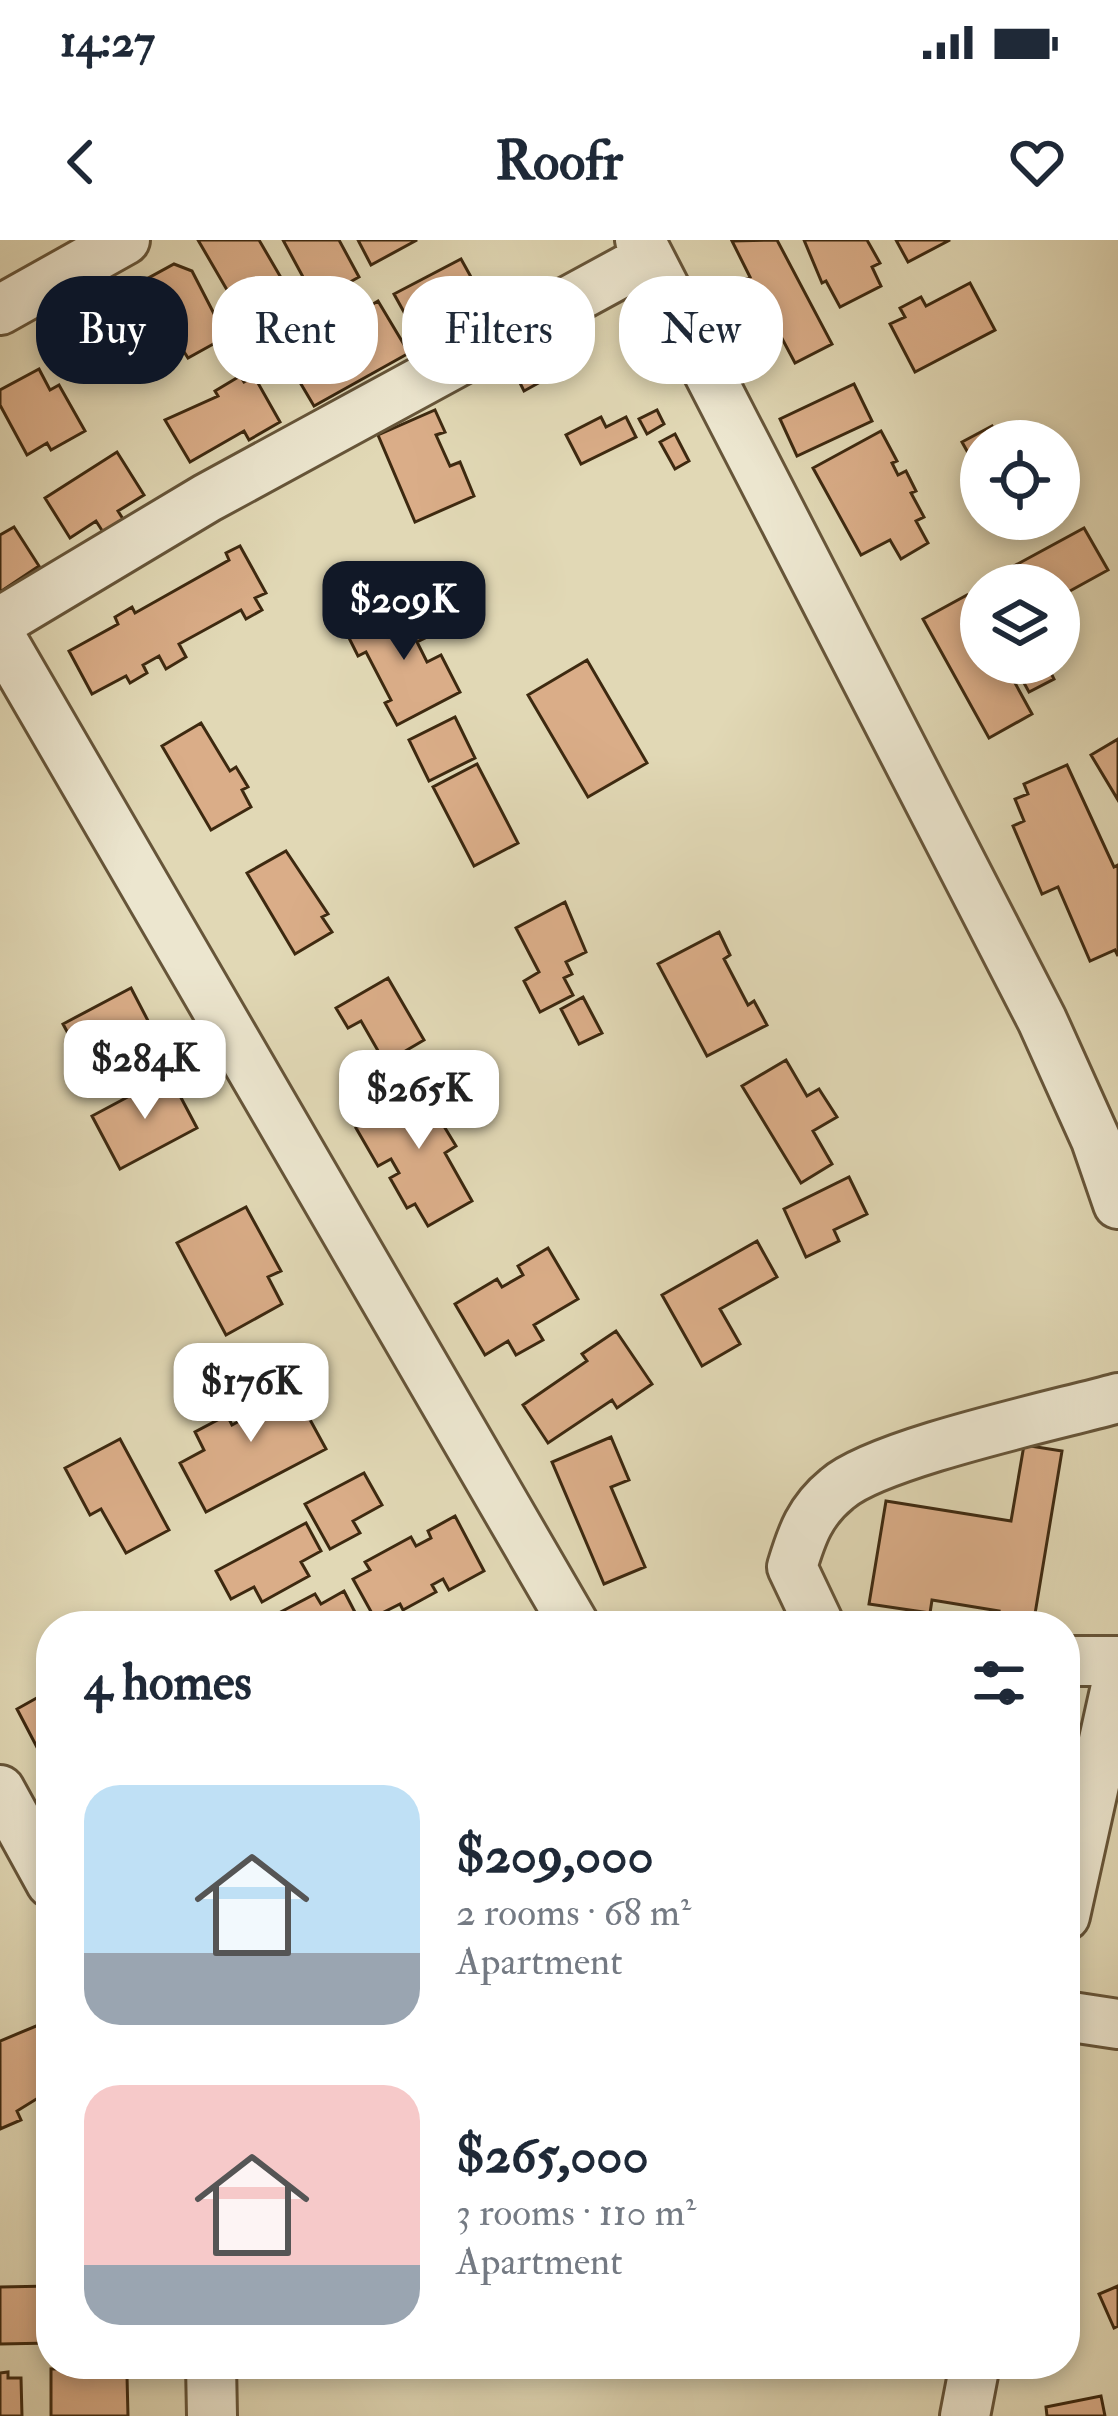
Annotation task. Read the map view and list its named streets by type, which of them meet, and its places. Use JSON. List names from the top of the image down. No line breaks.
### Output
{"page":{"status":"14:27","header":"Roofr","chip":["Buy","Rent","Filters","New"],"price":["$209K","$284K","$265K","$176K"],"heading":"4 homes","list":[{"name":"$209,000","note":"2 rooms · 68 m² · Apartment"},{"name":"$265,000","note":"3 rooms · 110 m² · Apartment"}]}}
